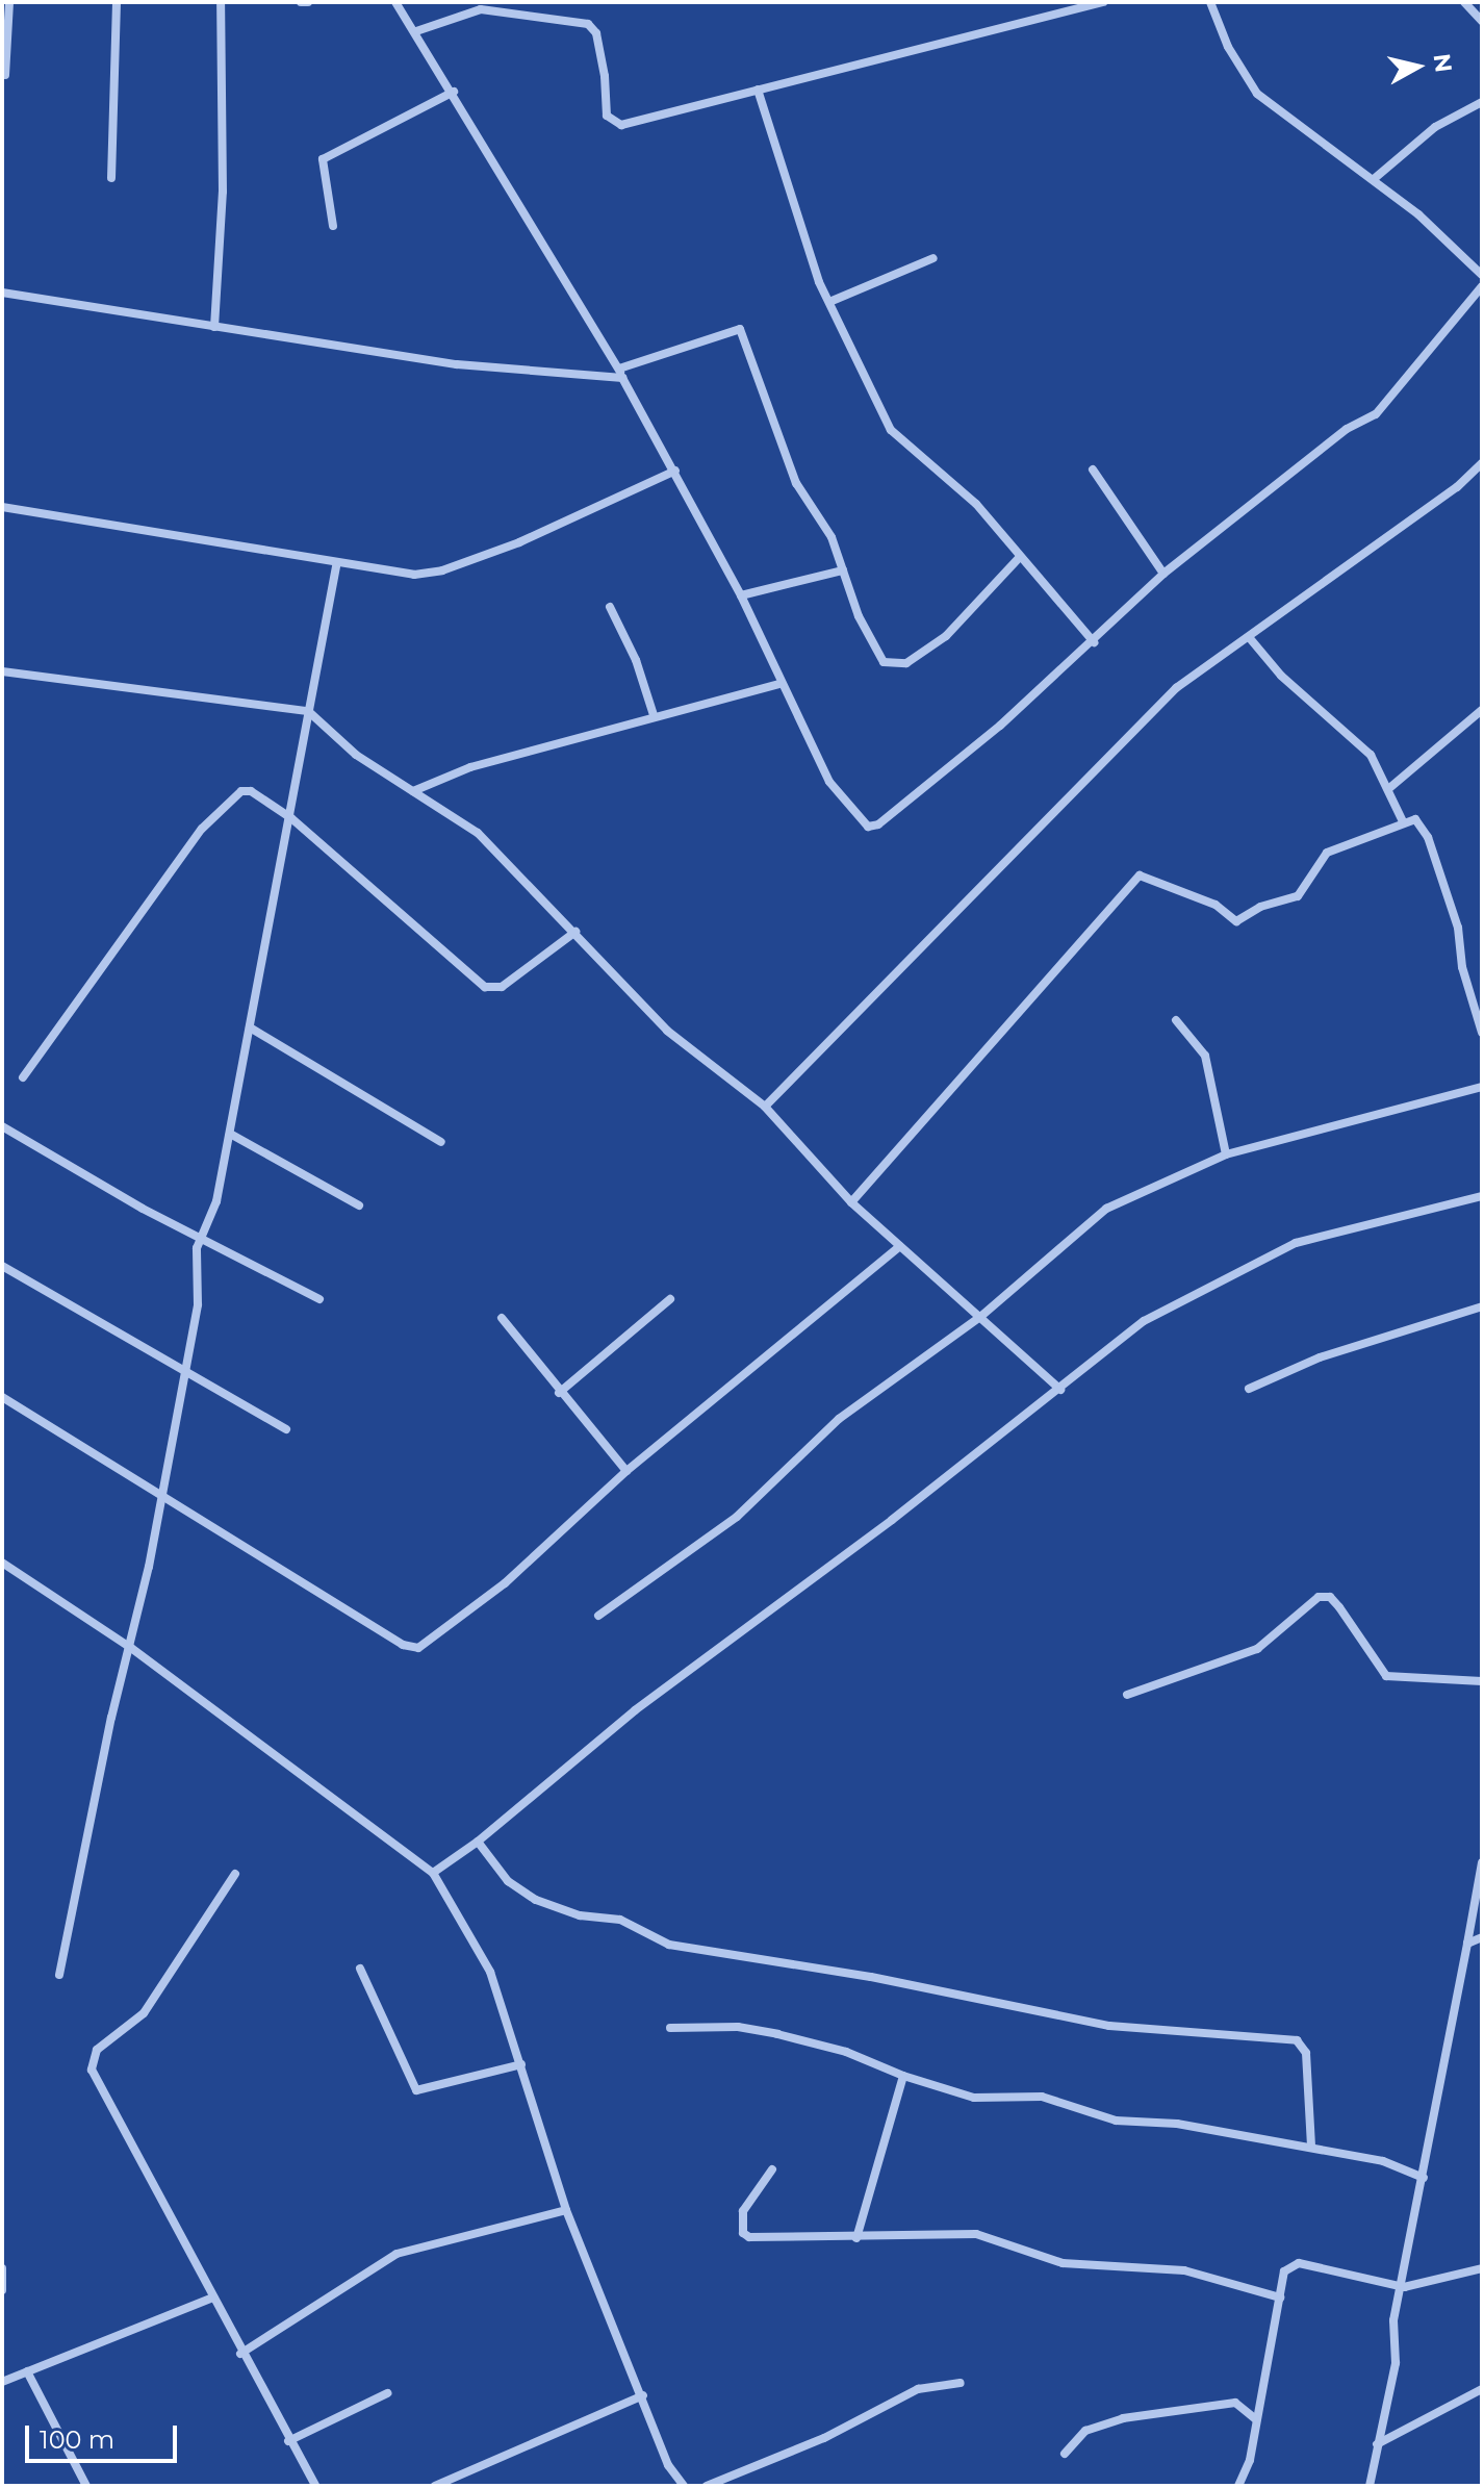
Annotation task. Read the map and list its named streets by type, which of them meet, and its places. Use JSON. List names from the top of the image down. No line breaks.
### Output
{"scale_bar":"100 m","north":"right"}
